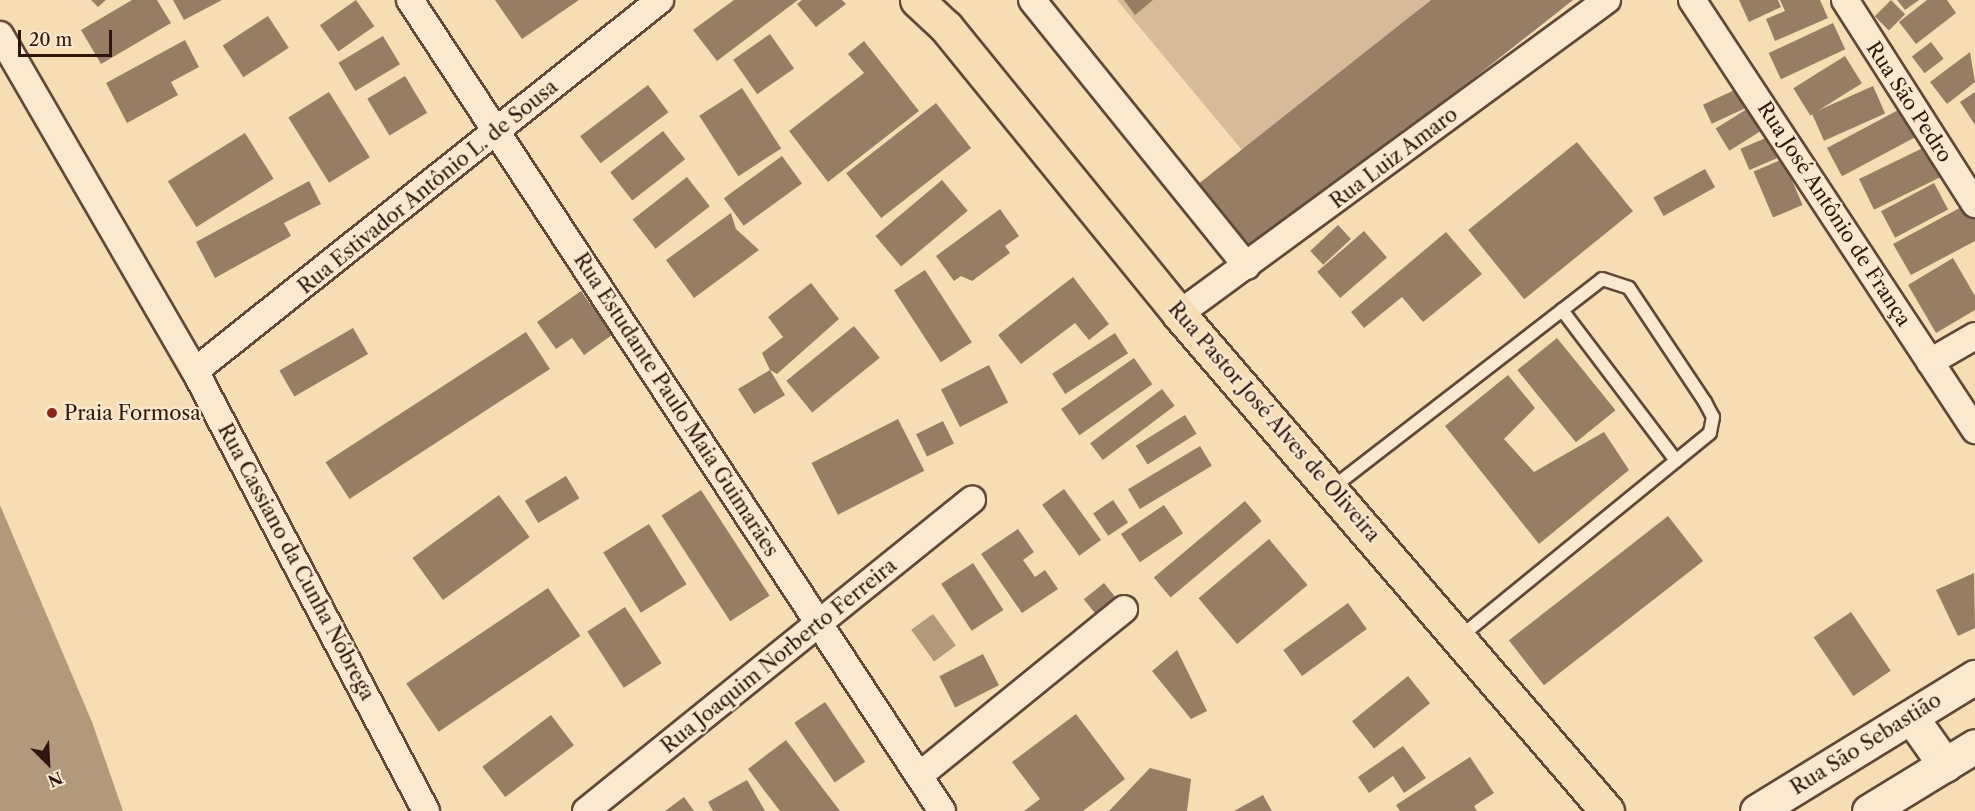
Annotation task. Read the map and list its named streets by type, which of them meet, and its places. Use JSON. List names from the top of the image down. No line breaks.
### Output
{"streets":{"main road":["Rua Pastor José Alves de Oliveira","Rua São Sebastião"],"street":["Rua São Pedro","Rua Luiz Amaro","Rua Estivador Antônio L. de Sousa","Rua José Antônio de França","Rua Estudante Paulo Maia Guimarães","Rua Cassiano da Cunha Nóbrega","Rua Joaquim Norberto Ferreira"]},"crossings":[["Rua Luiz Amaro","Rua Pastor José Alves de Oliveira"],["Rua Estivador Antônio L. de Sousa","Rua Estudante Paulo Maia Guimarães"],["Rua Estivador Antônio L. de Sousa","Rua Cassiano da Cunha Nóbrega"],["Rua Estudante Paulo Maia Guimarães","Rua Joaquim Norberto Ferreira"]],"places":["Praia Formosa"],"scale_bar":"20 m","north":"bottom right"}
